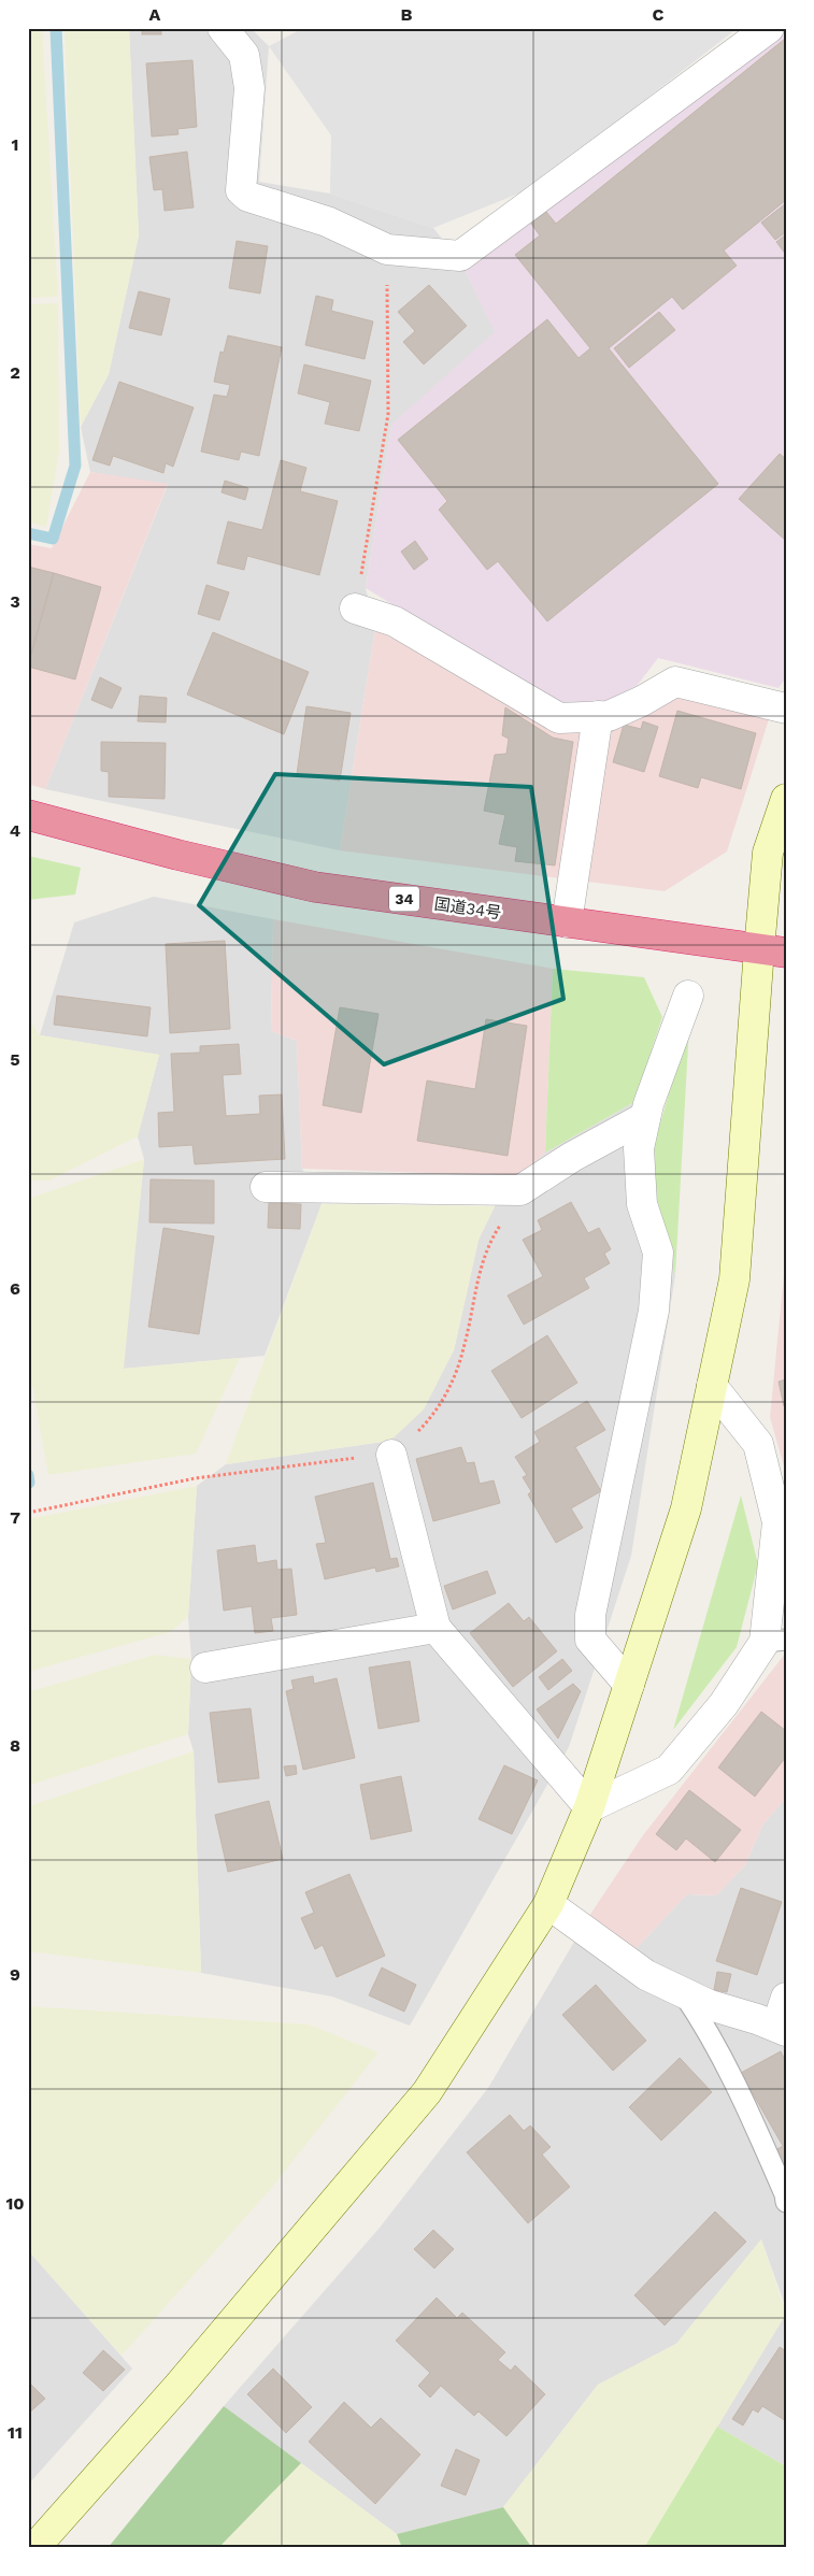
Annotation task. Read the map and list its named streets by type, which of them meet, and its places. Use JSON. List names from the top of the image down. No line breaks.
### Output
{"streets":{"highway":["34","国道34号"]},"grid":{"columns":["A","B","C"],"rows":["1","2","3","4","5","6","7","8","9","10","11"]}}
